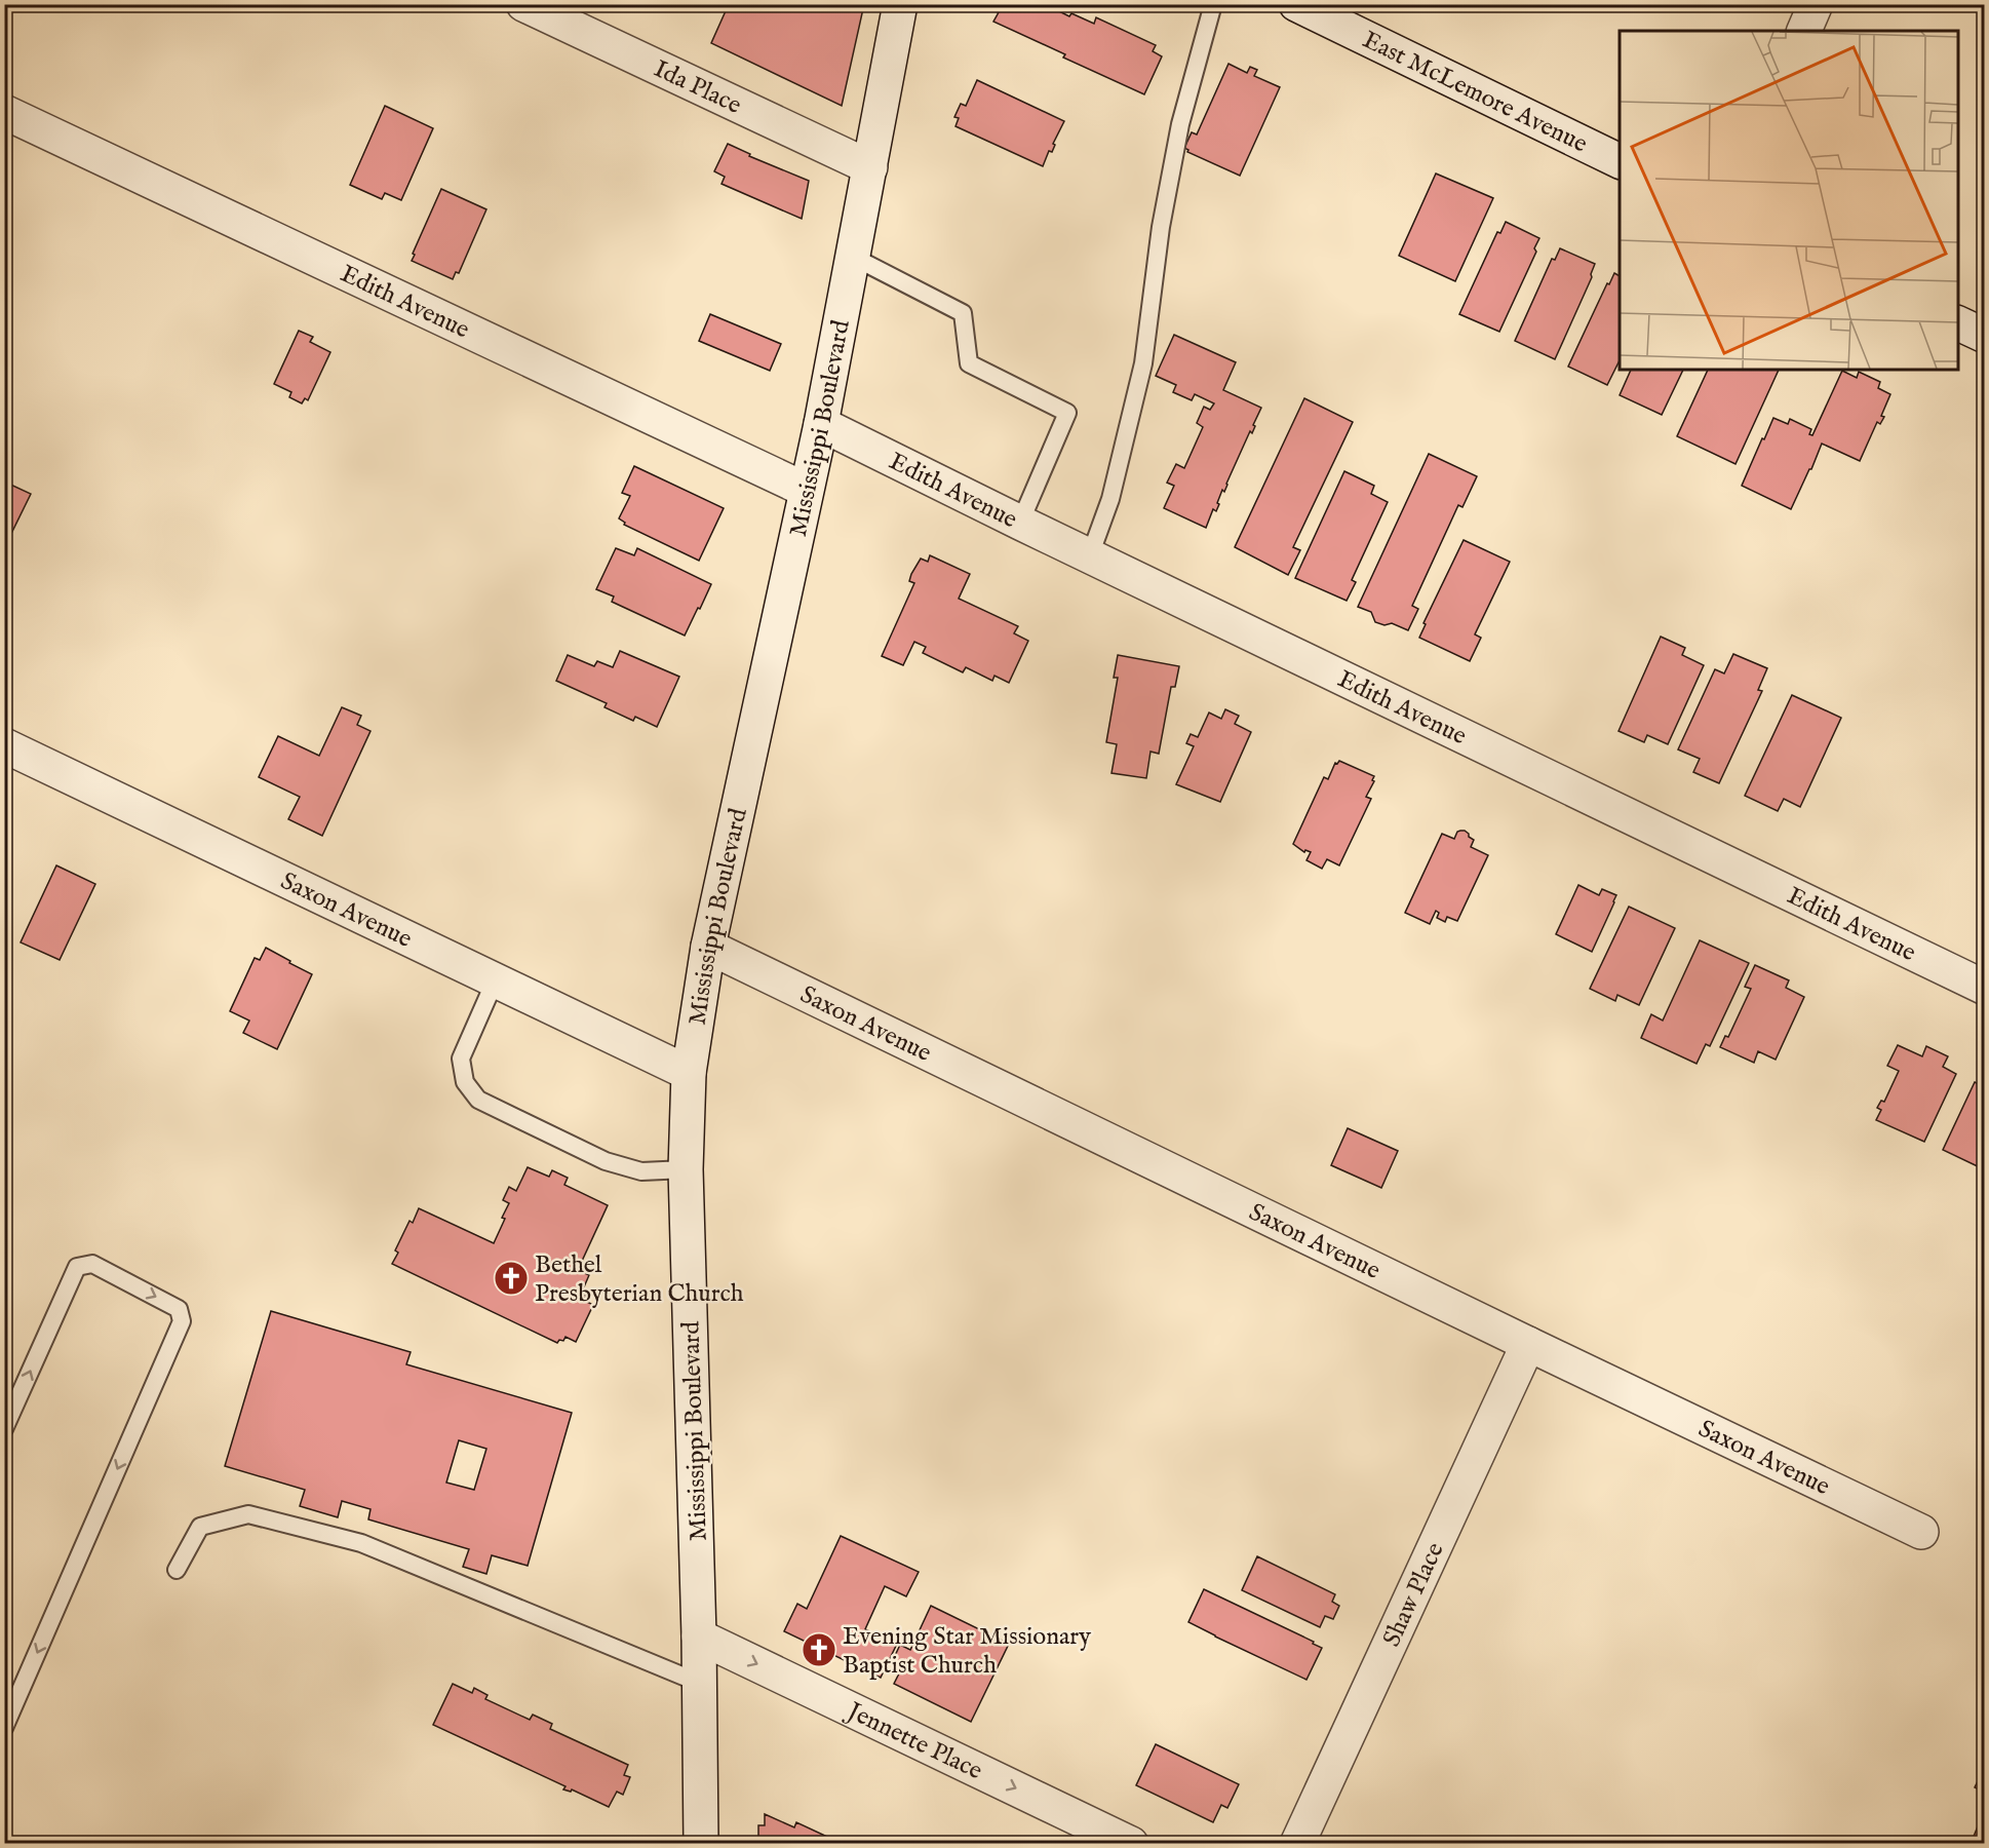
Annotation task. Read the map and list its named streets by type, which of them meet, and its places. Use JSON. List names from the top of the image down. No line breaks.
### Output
{"streets":{"street":["Ida Place","East McLemore Avenue","Edith Avenue","Mississippi Boulevard","Saxon Avenue","Shaw Place","Jennette Place"]},"crossings":[["Ida Place","Mississippi Boulevard"],["Edith Avenue","Mississippi Boulevard"],["Mississippi Boulevard","Saxon Avenue"],["Mississippi Boulevard","Jennette Place"],["Saxon Avenue","Shaw Place"]],"one_way":["Jennette Place"],"places":{"church":["Bethel Presbyterian Church","Evening Star Missionary Baptist Church"]}}
